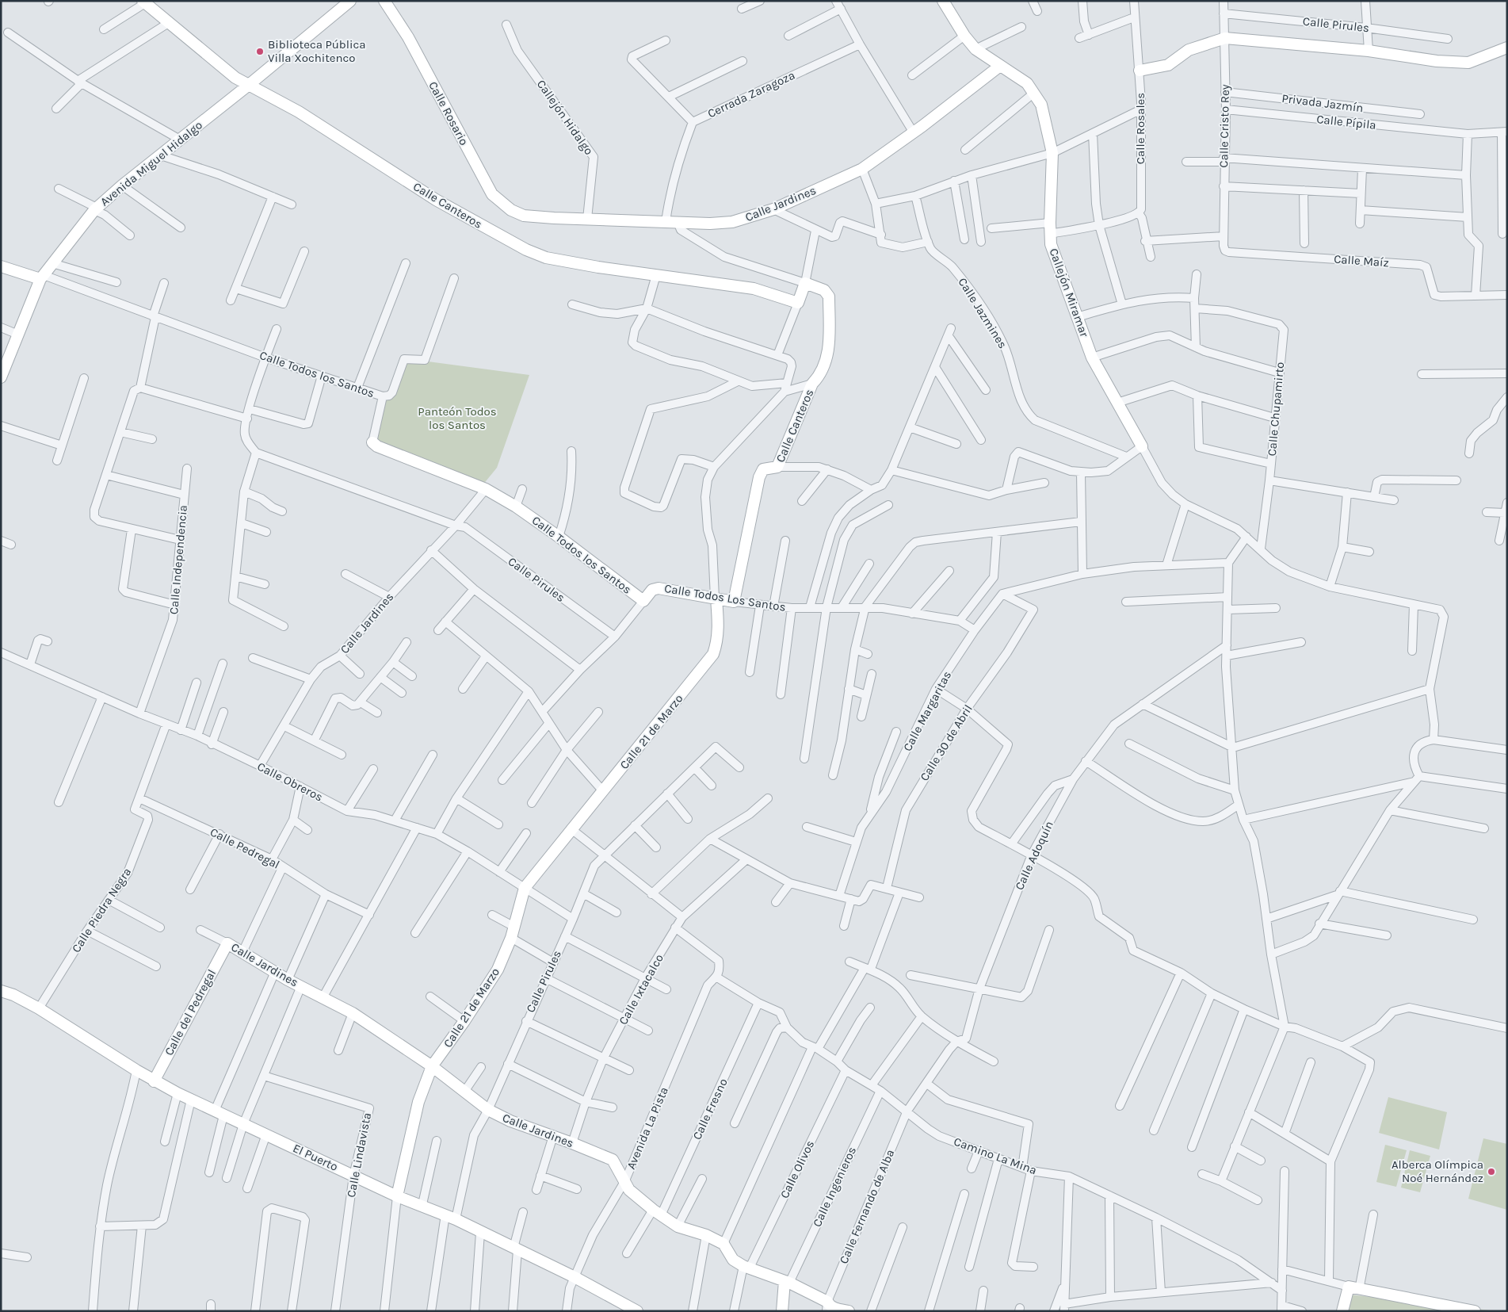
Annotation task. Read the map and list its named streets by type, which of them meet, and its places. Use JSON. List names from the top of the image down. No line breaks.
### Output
{"streets":{"street":["Calle Pirules","Cerrada Zaragoza","Privada Jazmín","Calle Rosario","Callejón Hidalgo","Calle Pípila","Calle Cristo Rey","Calle Rosales","Avenida Miguel Hidalgo","Calle Jardines","Calle Canteros","Calle Maíz","Callejón Miramar","Calle Jazmines","Calle Todos los Santos","Calle Chupamirto","Calle Independencia","Calle Todos Los Santos","Calle Margaritas","Calle 21 de Marzo","Calle 30 de Abril","Calle Obreros","Calle Pedregal","Calle Adoquín","Calle Piedra Negra","Calle Ixtacalco","Calle del Pedregal","Calle Fresno","Avenida La Pista","Calle Lindavista","Camino La Mina","El Puerto","Calle Olivos","Calle Ingenieros","Calle Fernando de Alba"]},"crossings":[["Calle Pirules","Calle Cristo Rey"],["Calle Pirules","Calle Jardines"],["Calle Pirules","Calle Obreros"],["Calle Pirules","El Puerto"],["Cerrada Zaragoza","Calle Jardines"],["Privada Jazmín","Calle Cristo Rey"],["Calle Rosario","Calle Jardines"],["Callejón Hidalgo","Calle Jardines"],["Calle Pípila","Calle Cristo Rey"],["Calle Cristo Rey","Calle Maíz"],["Avenida Miguel Hidalgo","Calle Canteros"],["Avenida Miguel Hidalgo","Calle Todos los Santos"],["Calle Jardines","Callejón Miramar"],["Calle Jardines","Calle Todos los Santos"],["Calle Jardines","Calle 21 de Marzo"],["Calle Jardines","Calle Obreros"],["Calle Jardines","Calle Ixtacalco"],["Calle Jardines","Calle del Pedregal"],["Calle Jardines","Calle Fresno"],["Calle Jardines","Avenida La Pista"],["Calle Canteros","Calle Todos Los Santos"],["Calle Todos los Santos","Calle Todos Los Santos"],["Calle Independencia","Calle Obreros"],["Calle Todos Los Santos","Calle Margaritas"],["Calle Todos Los Santos","Calle 21 de Marzo"],["Calle Margaritas","Calle 30 de Abril"],["Calle 21 de Marzo","Calle Obreros"],["Calle 21 de Marzo","El Puerto"],["Calle Obreros","Calle Piedra Negra"],["Calle Pedregal","Calle Piedra Negra"],["Calle Adoquín","Camino La Mina"],["Calle Adoquín","Calle Fernando de Alba"],["Calle Piedra Negra","El Puerto"],["Calle del Pedregal","El Puerto"],["Calle Fresno","Camino La Mina"],["Avenida La Pista","El Puerto"],["Calle Lindavista","El Puerto"],["Camino La Mina","Calle Olivos"],["Camino La Mina","Calle Ingenieros"],["Camino La Mina","Calle Fernando de Alba"]],"parks":["Panteón Todos los Santos"],"places":["Biblioteca Pública Villa Xochitenco","Alberca Olímpica Noé Hernández"]}
